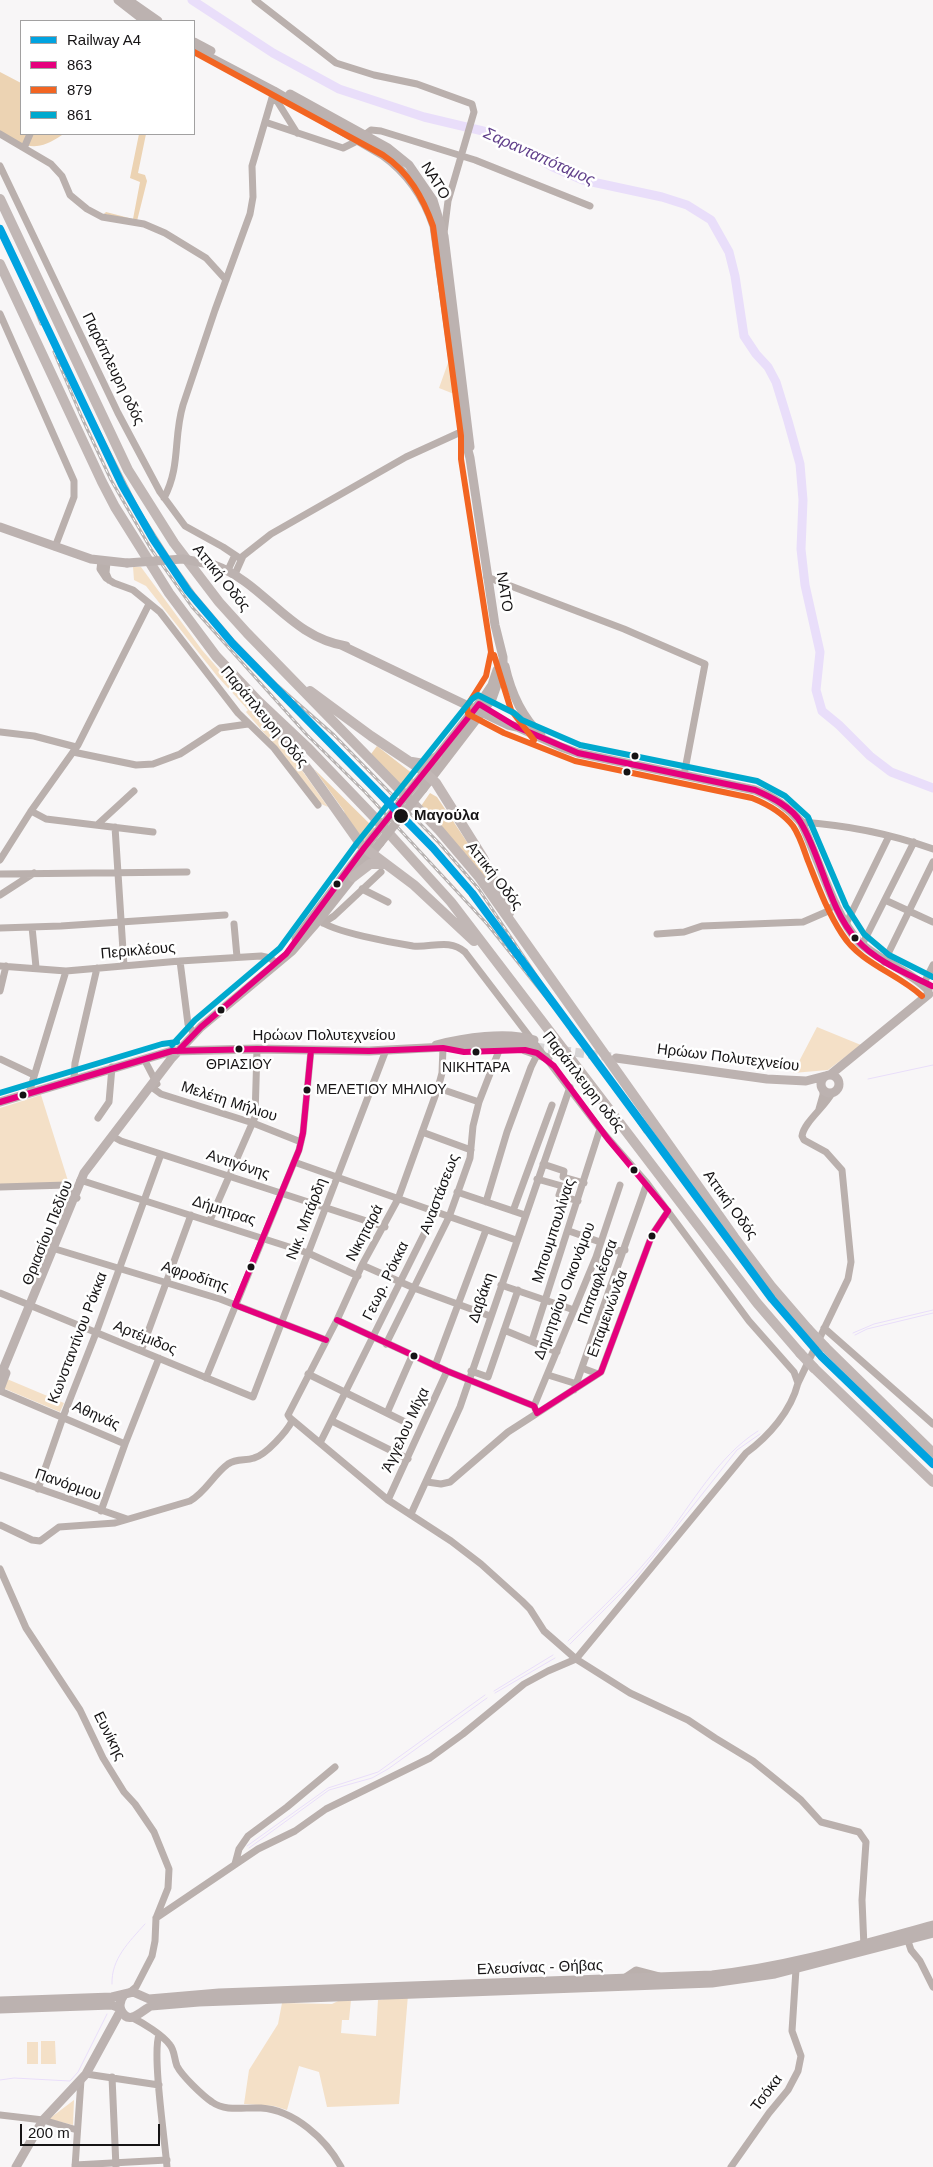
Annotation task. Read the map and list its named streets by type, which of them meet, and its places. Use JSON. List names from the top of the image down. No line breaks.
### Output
{"streets":{"highway":["Αττική Οδός"],"main road":["ΝΑΤΟ","Ηρώων Πολυτεχνείου","Θριασίου Πεδίου","Ελευσίνας - Θήβας"],"street":["Παράπλευρη οδός","Παράπλευρη Οδός","Περικλέους","Μελέτη Μήλιου","Αντιγόνης","Αναστάσεως","Δήμητρας","Νικ. Μπάρδη","Μπουμπουλίνας","Νικηταρά","Αφροδίτης","Γεωρ. Ρόκκα","Παπαφλέσσα","Δημητρίου Οικονόμου","Δαβάκη","Επαμεινώνδα","Κωνσταντίνου Ρόκκα","Αρτέμιδος","Αθηνάς","Άγγελου Μίχα","Πανόρμου","Ευνίκης","Τσόκα"]},"crossings":[["ΝΑΤΟ","Παράπλευρη οδός"],["ΝΑΤΟ","Θριασίου Πεδίου"],["Παράπλευρη οδός","Ηρώων Πολυτεχνείου"],["Παράπλευρη οδός","Μπουμπουλίνας"],["Παράπλευρη οδός","Παπαφλέσσα"],["Παράπλευρη οδός","Δαβάκη"],["Παράπλευρη οδός","Επαμεινώνδα"],["Περικλέους","Θριασίου Πεδίου"],["Ηρώων Πολυτεχνείου","Νικ. Μπάρδη"],["Ηρώων Πολυτεχνείου","Θριασίου Πεδίου"],["Ηρώων Πολυτεχνείου","Νικηταρά"],["Μελέτη Μήλιου","Θριασίου Πεδίου"],["Αντιγόνης","Νικ. Μπάρδη"],["Αντιγόνης","Θριασίου Πεδίου"],["Αντιγόνης","Νικηταρά"],["Αντιγόνης","Κωνσταντίνου Ρόκκα"],["Δήμητρας","Νικ. Μπάρδη"],["Δήμητρας","Θριασίου Πεδίου"],["Δήμητρας","Νικηταρά"],["Δήμητρας","Κωνσταντίνου Ρόκκα"],["Νικ. Μπάρδη","Αφροδίτης"],["Νικ. Μπάρδη","Αρτέμιδος"],["Θριασίου Πεδίου","Αφροδίτης"],["Θριασίου Πεδίου","Αρτέμιδος"],["Θριασίου Πεδίου","Αθηνάς"],["Νικηταρά","Αφροδίτης"],["Αφροδίτης","Κωνσταντίνου Ρόκκα"],["Παπαφλέσσα","Επαμεινώνδα"],["Δημητρίου Οικονόμου","Επαμεινώνδα"],["Δαβάκη","Επαμεινώνδα"],["Κωνσταντίνου Ρόκκα","Αρτέμιδος"],["Κωνσταντίνου Ρόκκα","Αθηνάς"],["Κωνσταντίνου Ρόκκα","Πανόρμου"],["Ελευσίνας - Θήβας","Τσόκα"]],"water":["Σαρανταπόταμος"],"places":["Μαγούλα","ΘΡΙΑΣΙΟΥ","ΝΙΚΗΤΑΡΑ","ΜΕΛΕΤΙΟΥ ΜΗΛΙΟΥ"],"lines":["transit line 879","rail line A4","transit line 861","transit line 863"],"legend":["Railway A4","863","879","861"],"scale_bar":"200 m"}
